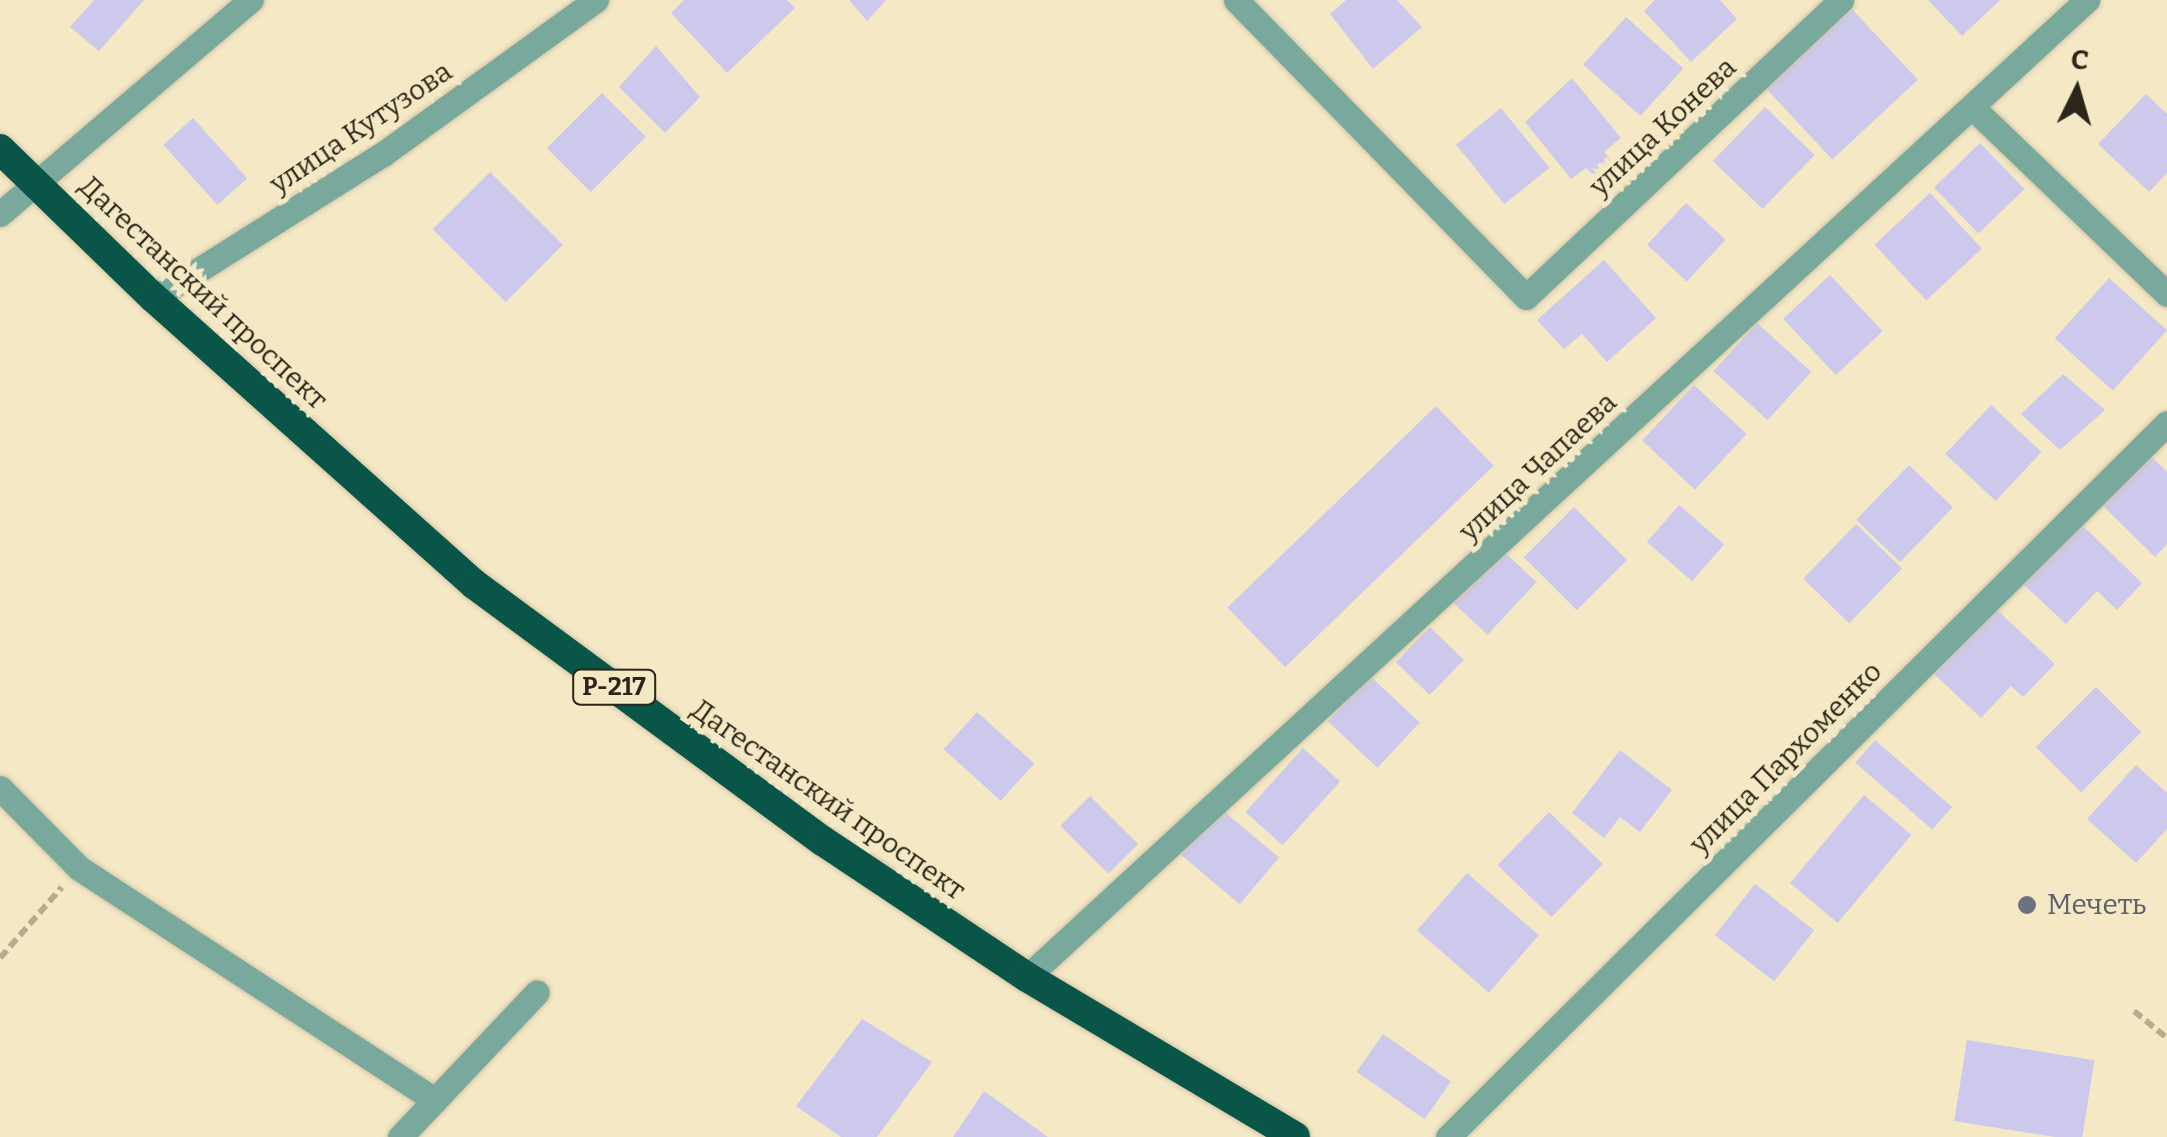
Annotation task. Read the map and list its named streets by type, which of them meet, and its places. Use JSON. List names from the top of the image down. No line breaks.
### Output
{"streets":{"highway":["Дагестанский проспект","Р-217"],"street":["улица Конева","улица Кутузова","улица Чапаева","улица Пархоменко"]},"crossings":[["улица Кутузова","Дагестанский проспект"],["Дагестанский проспект","улица Чапаева"]],"places":["Мечеть"],"north":"top"}
